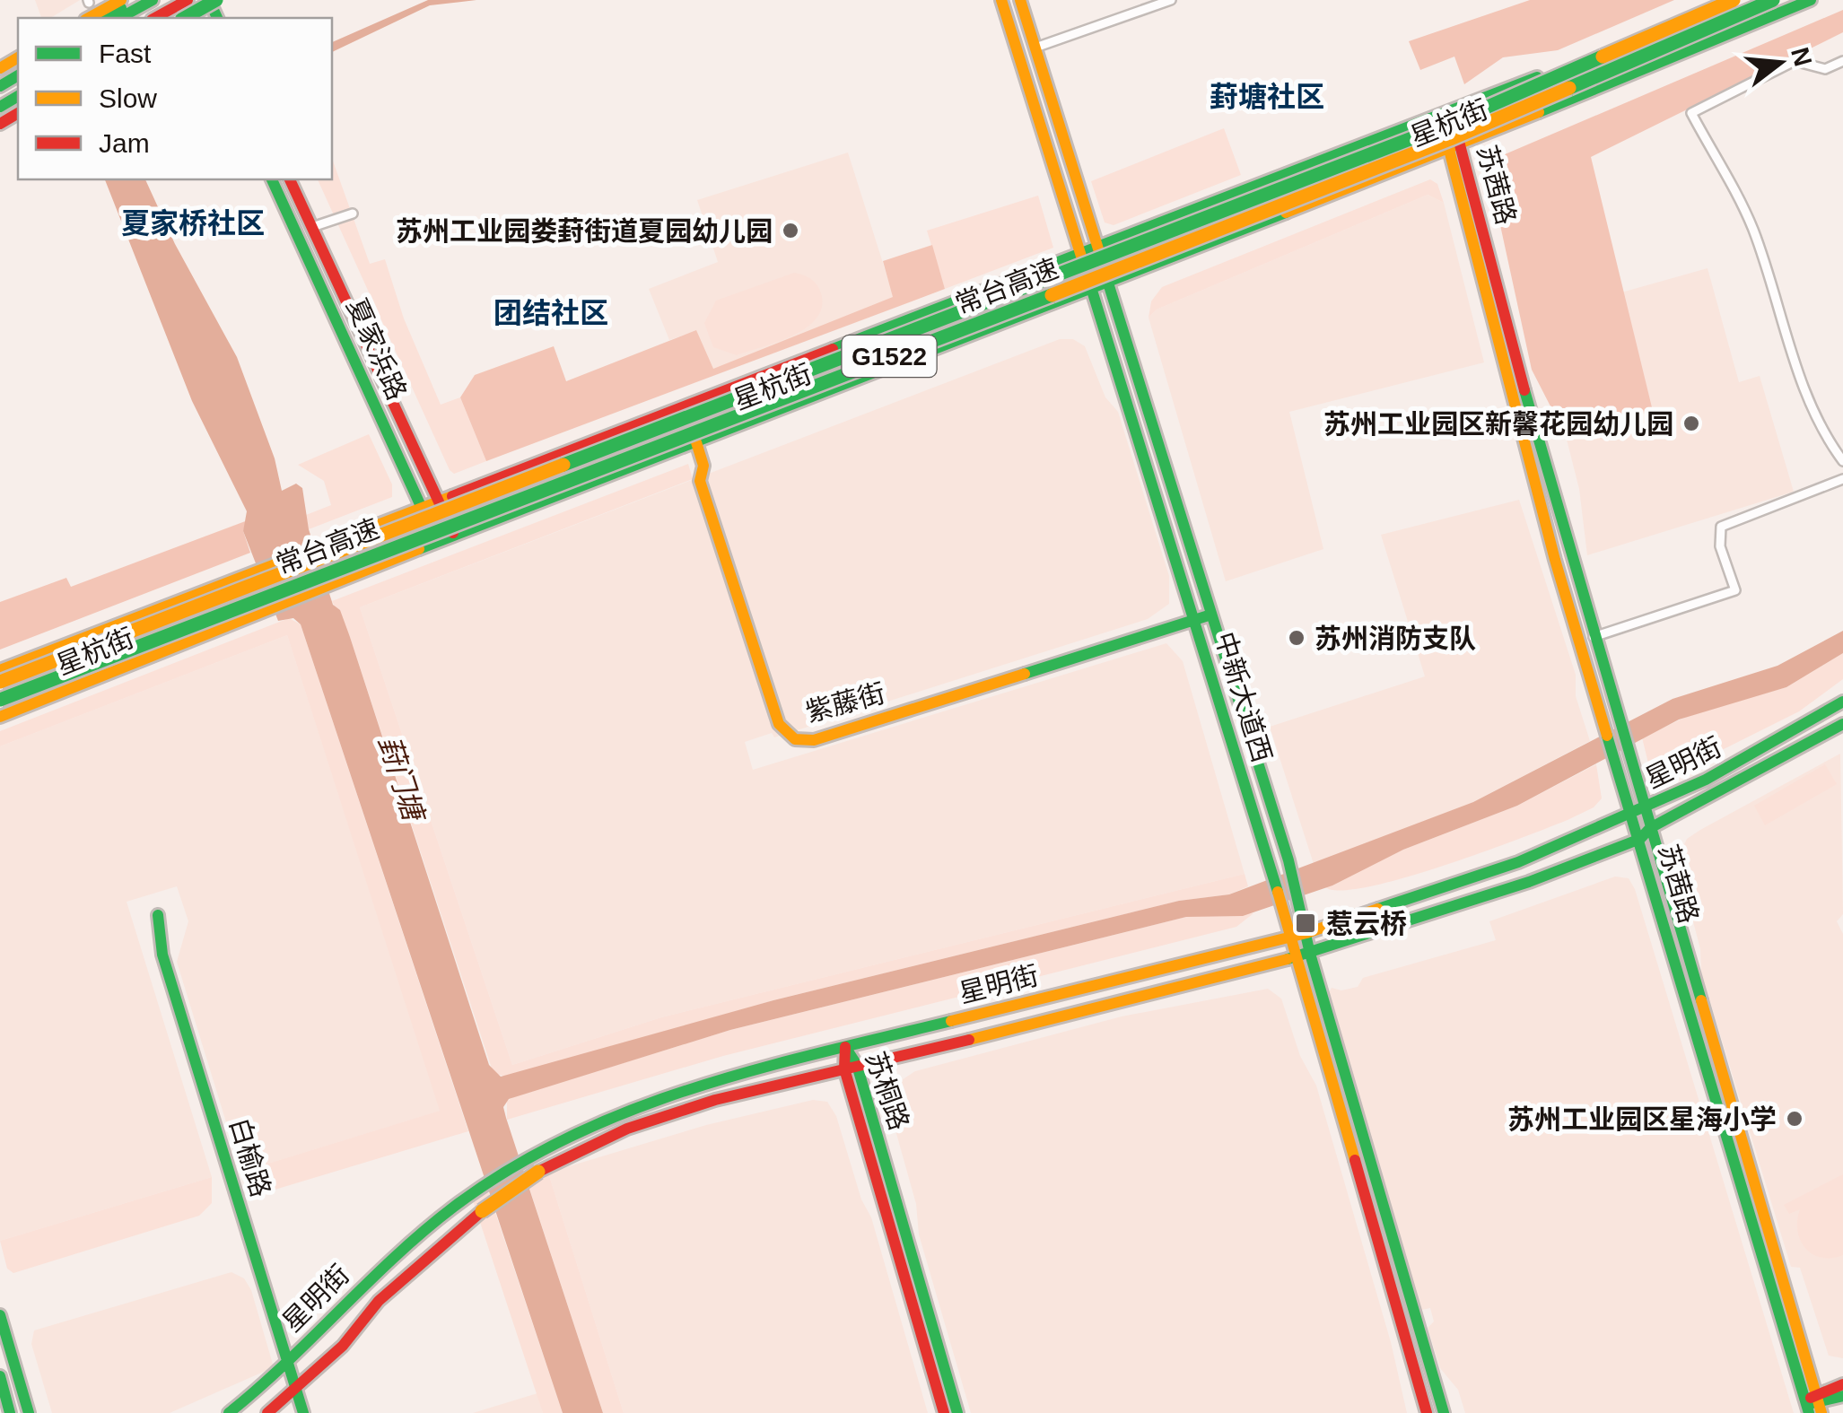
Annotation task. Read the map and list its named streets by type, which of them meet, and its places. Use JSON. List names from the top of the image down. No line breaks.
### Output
{"streets":{"main road":["星杭街","苏茜路","常台高速","夏家浜路","G1522","中新大道西","紫藤街","星明街","苏桐路","白榆路"]},"crossings":[["星杭街","苏茜路"],["星杭街","常台高速"],["星杭街","夏家浜路"],["星杭街","中新大道西"],["星杭街","紫藤街"],["苏茜路","星明街"],["中新大道西","紫藤街"],["中新大道西","星明街"],["星明街","苏桐路"],["星明街","白榆路"]],"districts":["葑塘社区","夏家桥社区","团结社区"],"water":["葑门塘"],"places":{"other":["苏州工业园娄葑街道夏园幼儿园","苏州工业园区新馨花园幼儿园","苏州消防支队","苏州工业园区星海小学"],"transit":["惹云桥"]},"legend":["Fast","Slow","Jam"],"north":"right"}
